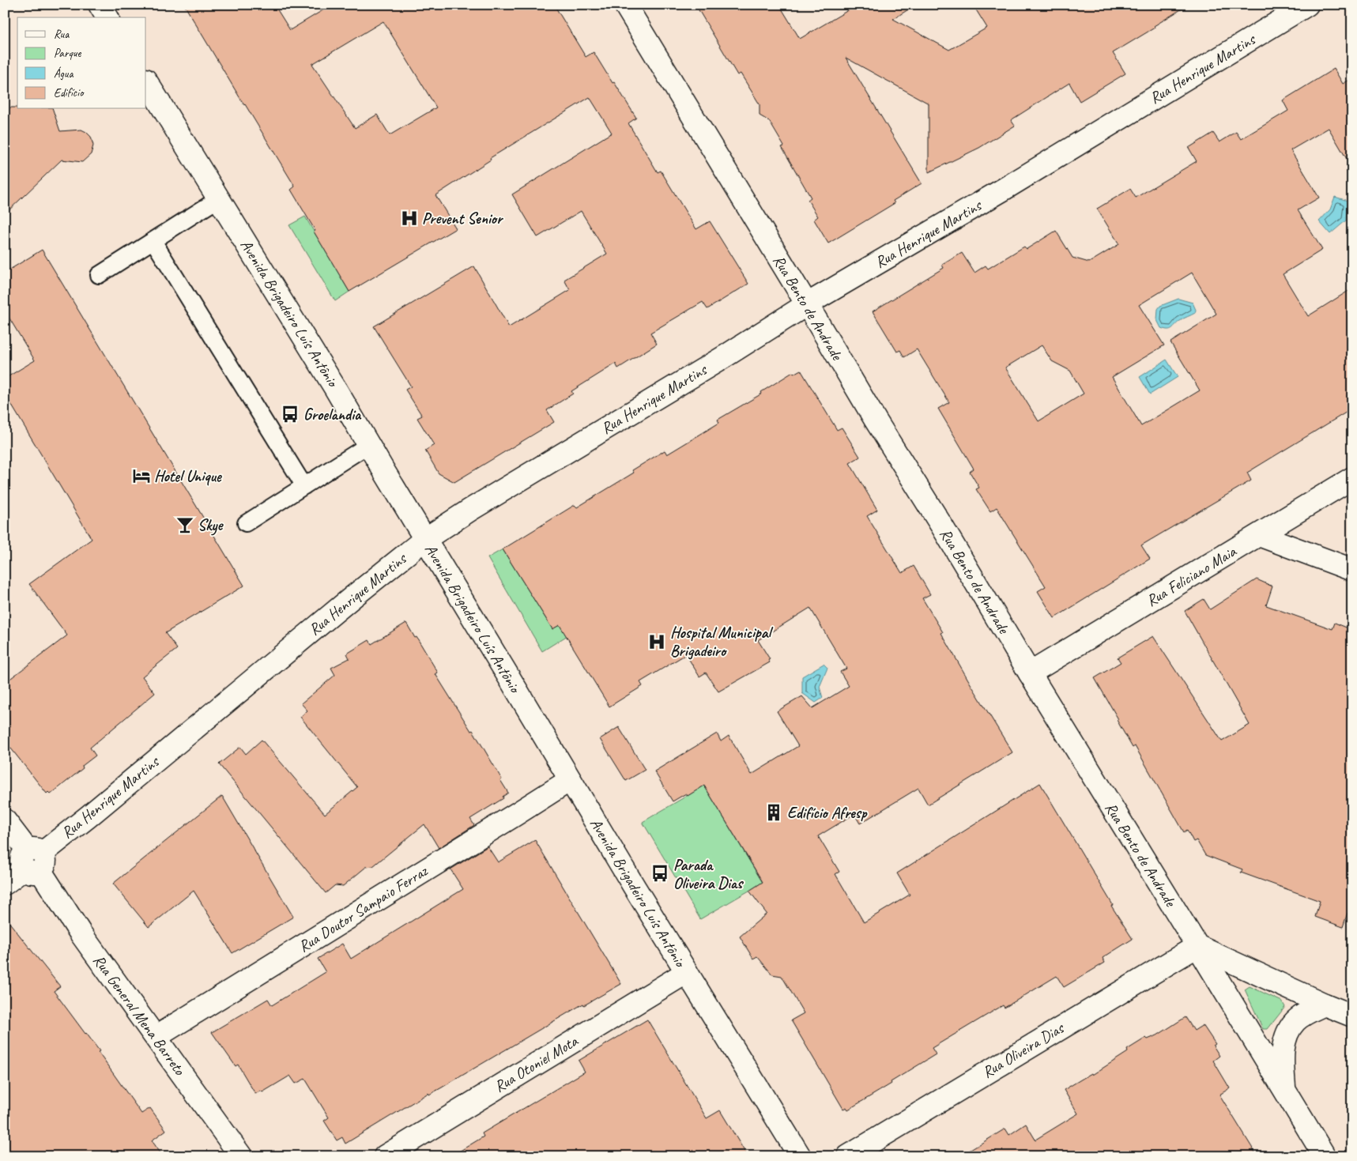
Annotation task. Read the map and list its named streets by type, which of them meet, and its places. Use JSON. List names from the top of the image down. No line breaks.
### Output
{"streets":{"street":["Rua Henrique Martins","Rua Bento de Andrade","Avenida Brigadeiro Luís Antônio","Rua Feliciano Maia","Rua Doutor Sampaio Ferraz","Rua General Mena Barreto","Rua Oliveira Dias","Rua Otoniel Mota"]},"crossings":[["Rua Henrique Martins","Rua Bento de Andrade"],["Rua Henrique Martins","Avenida Brigadeiro Luís Antônio"],["Rua Henrique Martins","Rua General Mena Barreto"],["Rua Bento de Andrade","Rua Feliciano Maia"],["Rua Bento de Andrade","Rua Oliveira Dias"],["Avenida Brigadeiro Luís Antônio","Rua Doutor Sampaio Ferraz"],["Avenida Brigadeiro Luís Antônio","Rua Otoniel Mota"],["Rua Doutor Sampaio Ferraz","Rua General Mena Barreto"]],"places":{"hospital":["Prevent Senior","Hospital Municipal Brigadeiro"],"bus stop":["Groelandia","Parada Oliveira Dias"],"hotel":["Hotel Unique"],"bar":["Skye"],"building":["Edifício Afresp"]},"legend":["Rua","Parque","Água","Edifício"]}
